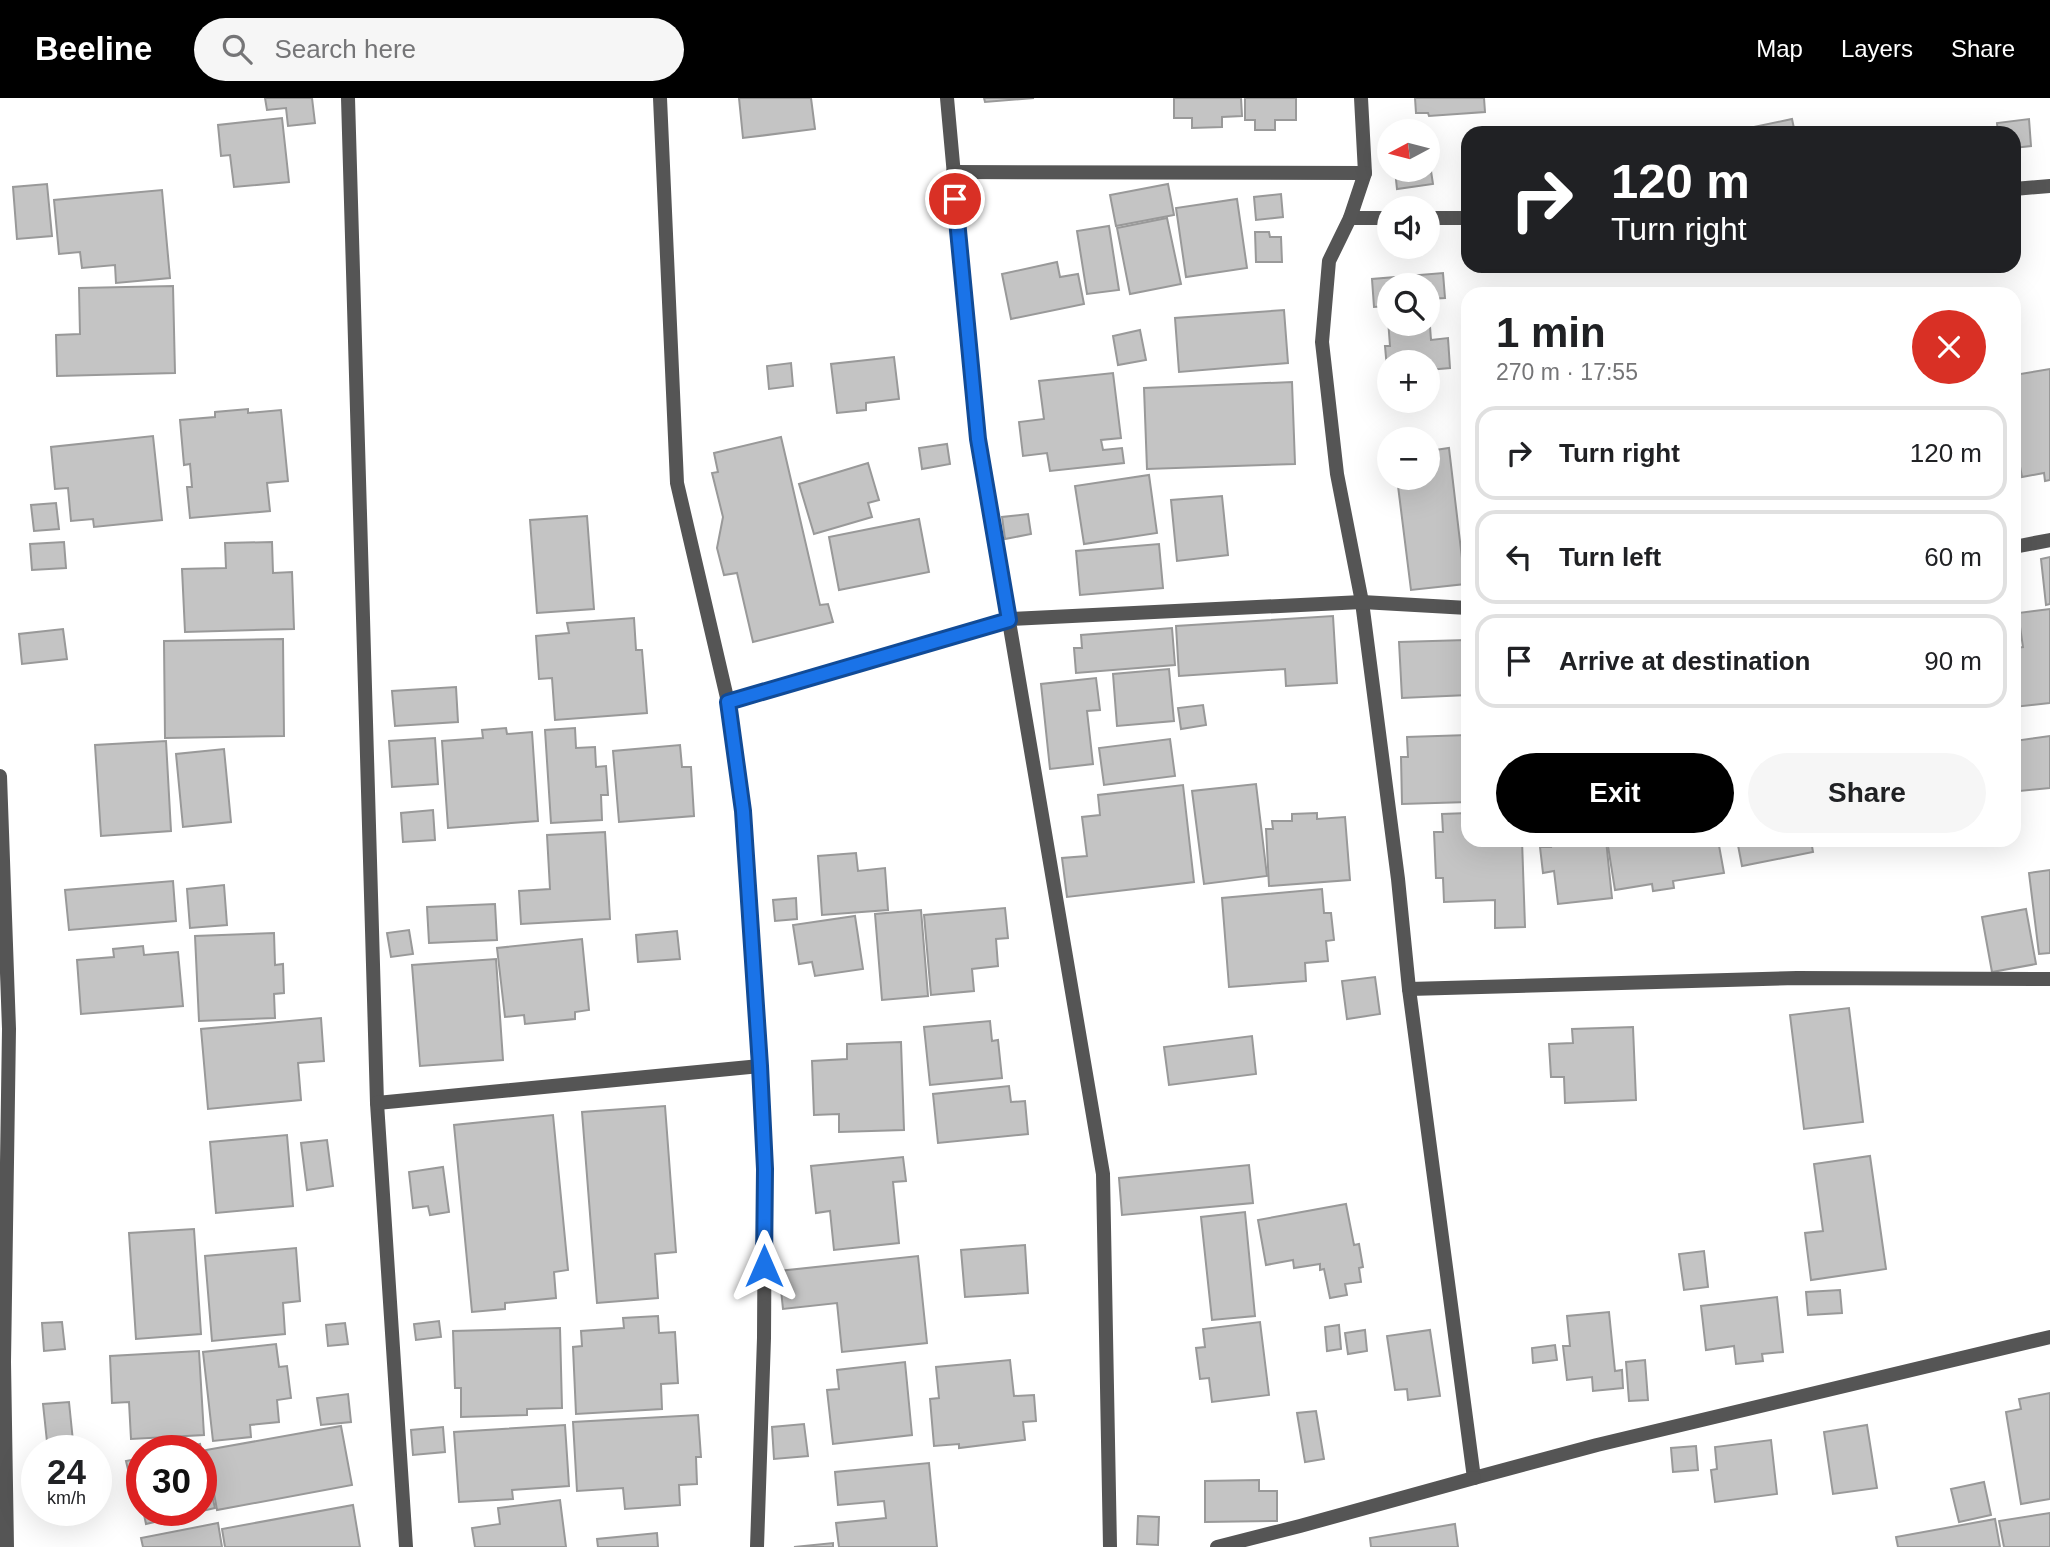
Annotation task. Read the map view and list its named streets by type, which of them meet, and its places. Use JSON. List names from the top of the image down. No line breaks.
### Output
{"north":"left","page":{"header":"Beeline","search":"Search here","nav":["Map","Layers","Share"],"map_buttons":["+","−"],"turn":["120 m","Turn right"],"heading":["1 min","270 m · 17:55"],"list":[{"name":"Turn right","value":"120 m"},{"name":"Turn left","value":"60 m"},{"name":"Arrive at destination","value":"90 m"}],"buttons":["Exit","Share"],"speed":"24 km/h","limit":"30"}}
